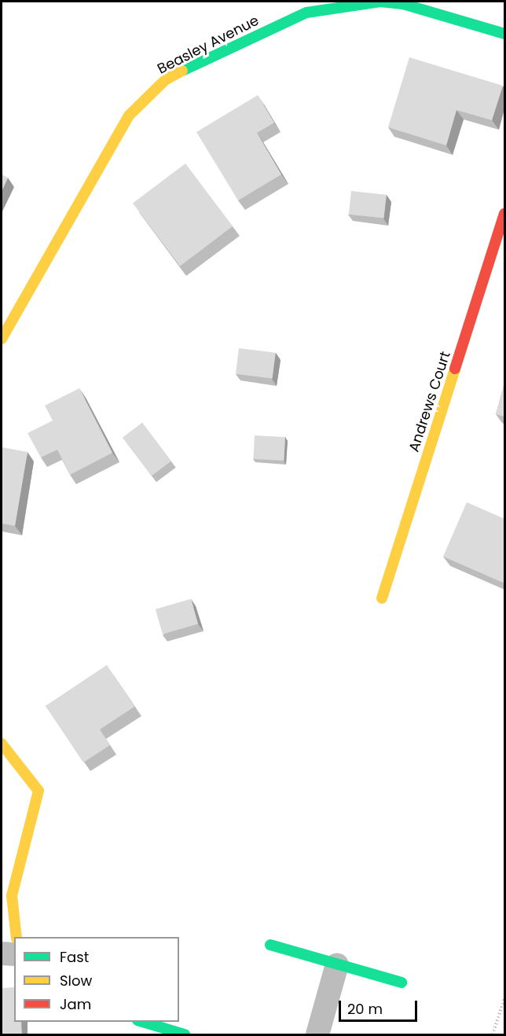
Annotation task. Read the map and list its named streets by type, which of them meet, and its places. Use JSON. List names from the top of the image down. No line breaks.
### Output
{"streets":{"street":["Beasley Avenue","Andrews Court"]},"legend":["Fast","Slow","Jam"],"scale_bar":"20 m"}
